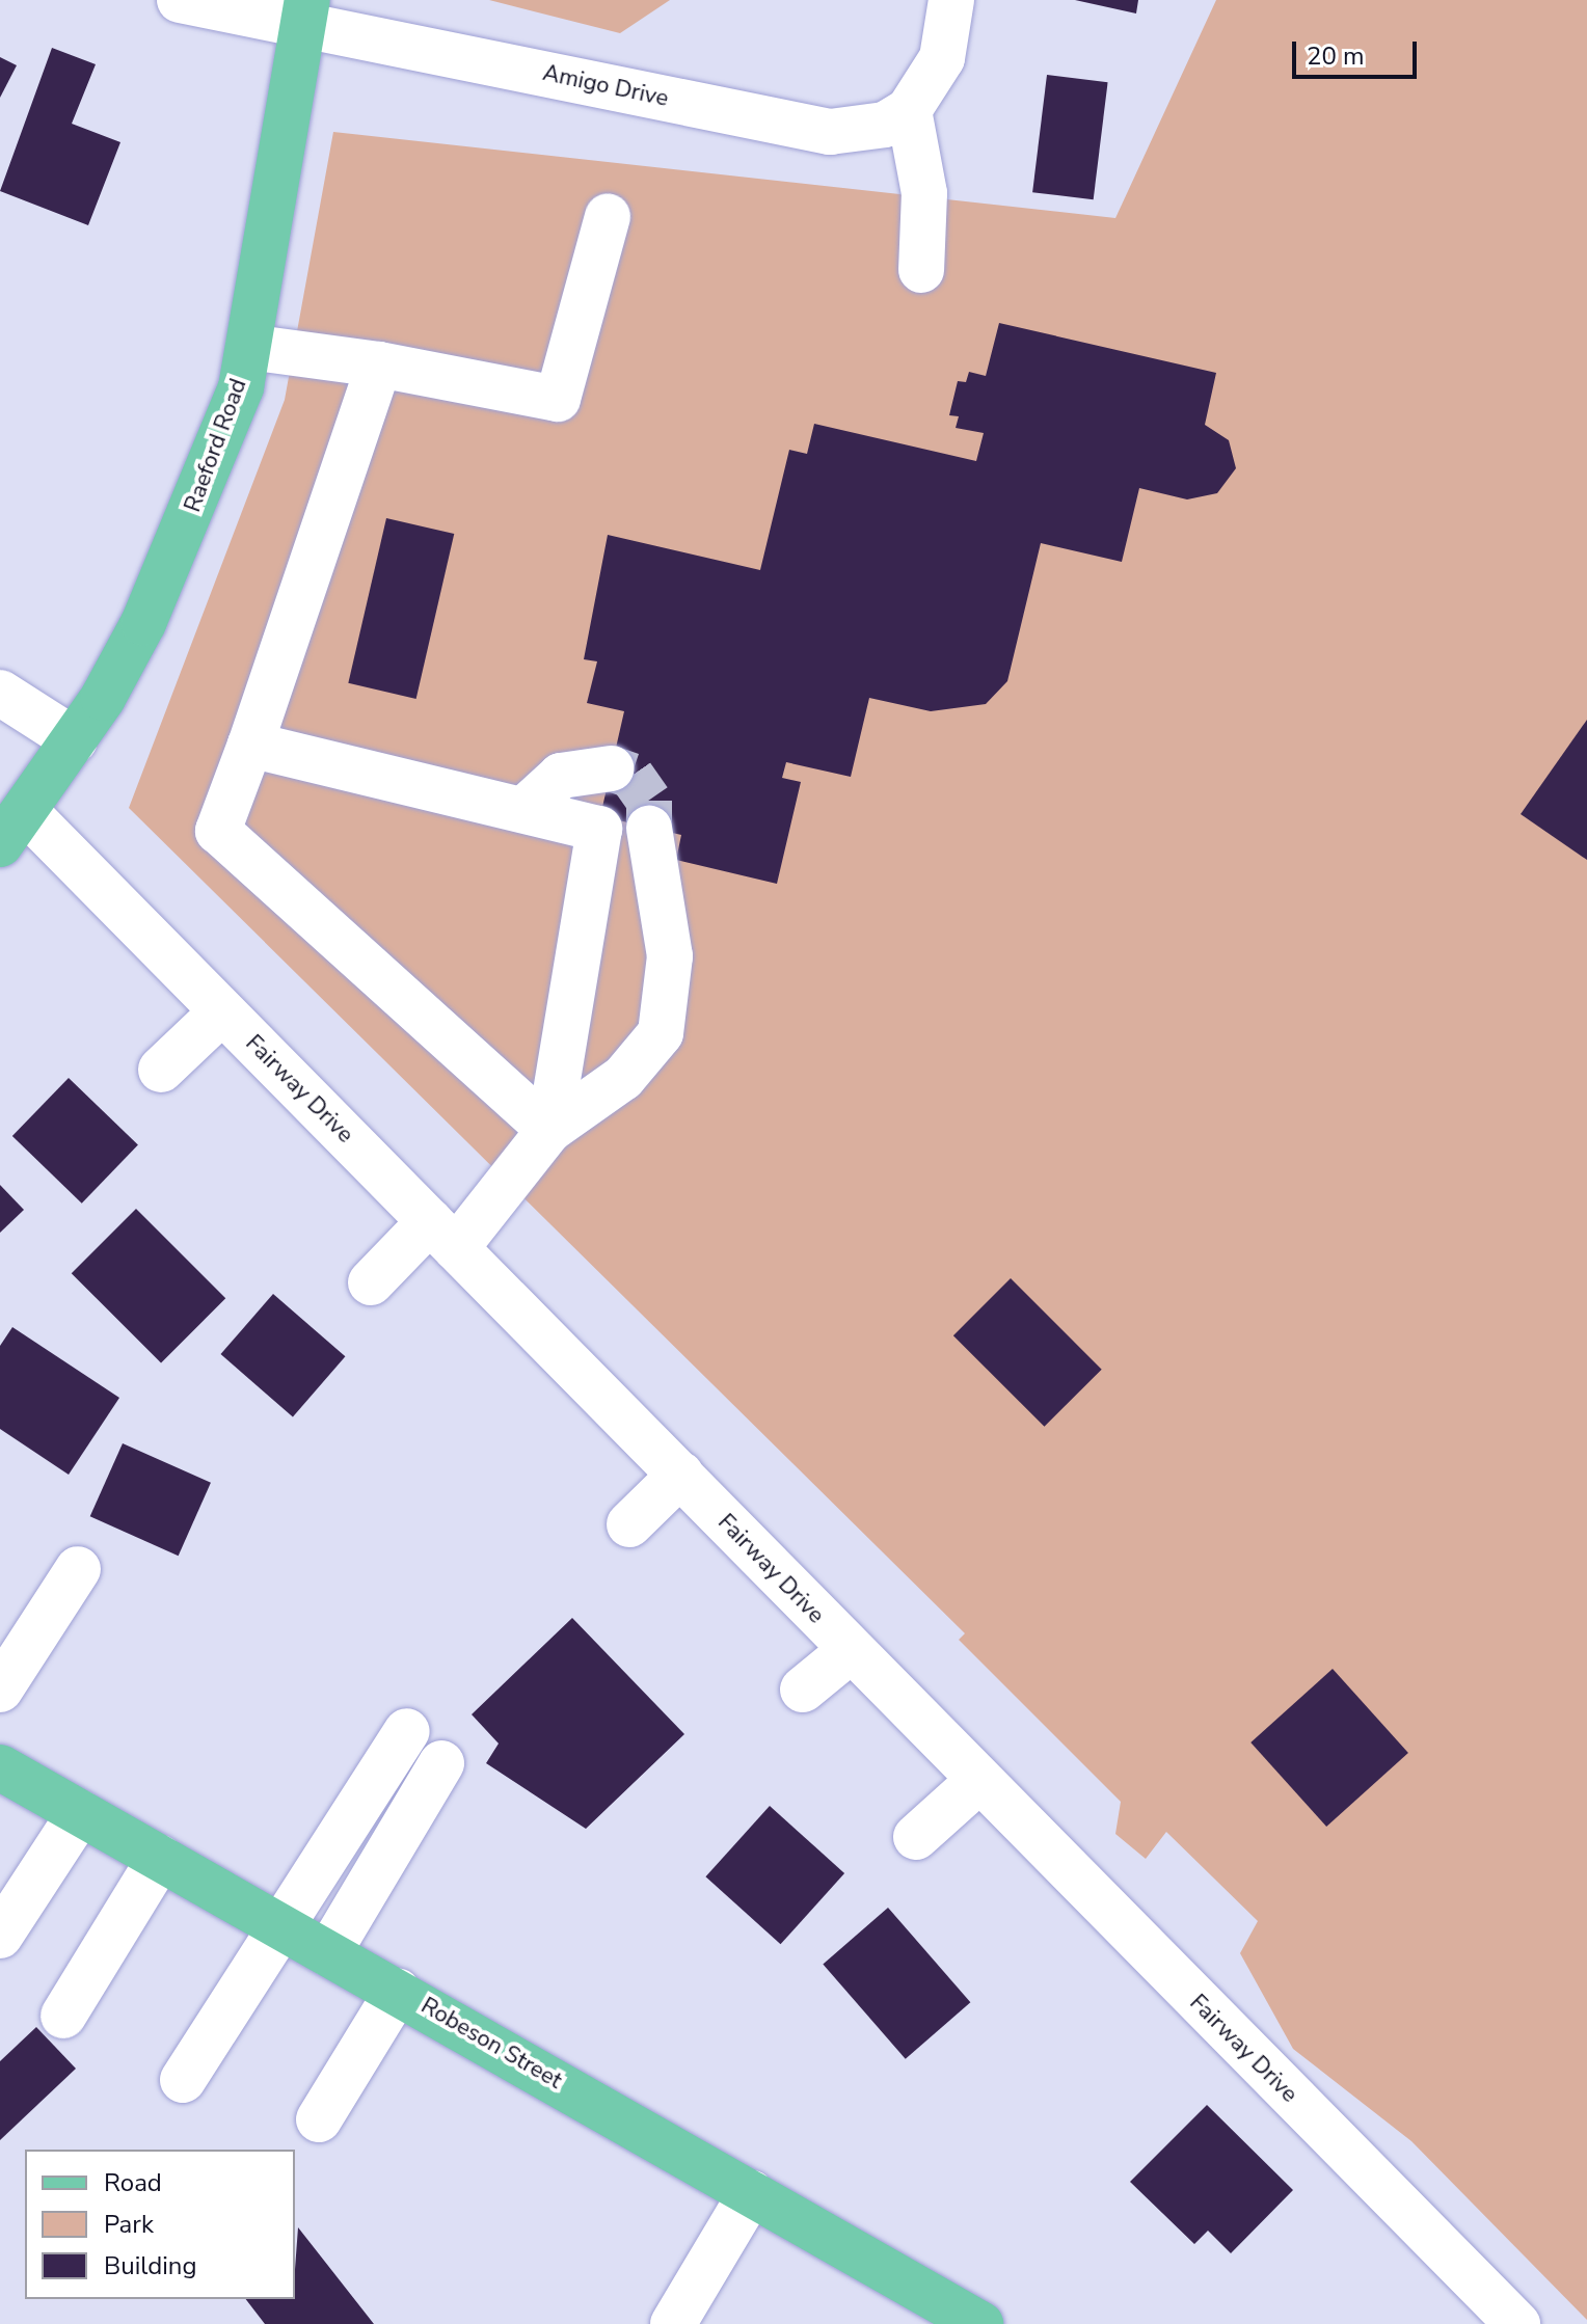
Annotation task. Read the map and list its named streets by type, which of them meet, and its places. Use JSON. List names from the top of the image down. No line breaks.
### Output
{"streets":{"main road":["Raeford Road","Robeson Street"],"street":["Amigo Drive","Fairway Drive"]},"crossings":[["Amigo Drive","Raeford Road"],["Raeford Road","Fairway Drive"]],"legend":["Road","Park","Building"],"scale_bar":"20 m"}
